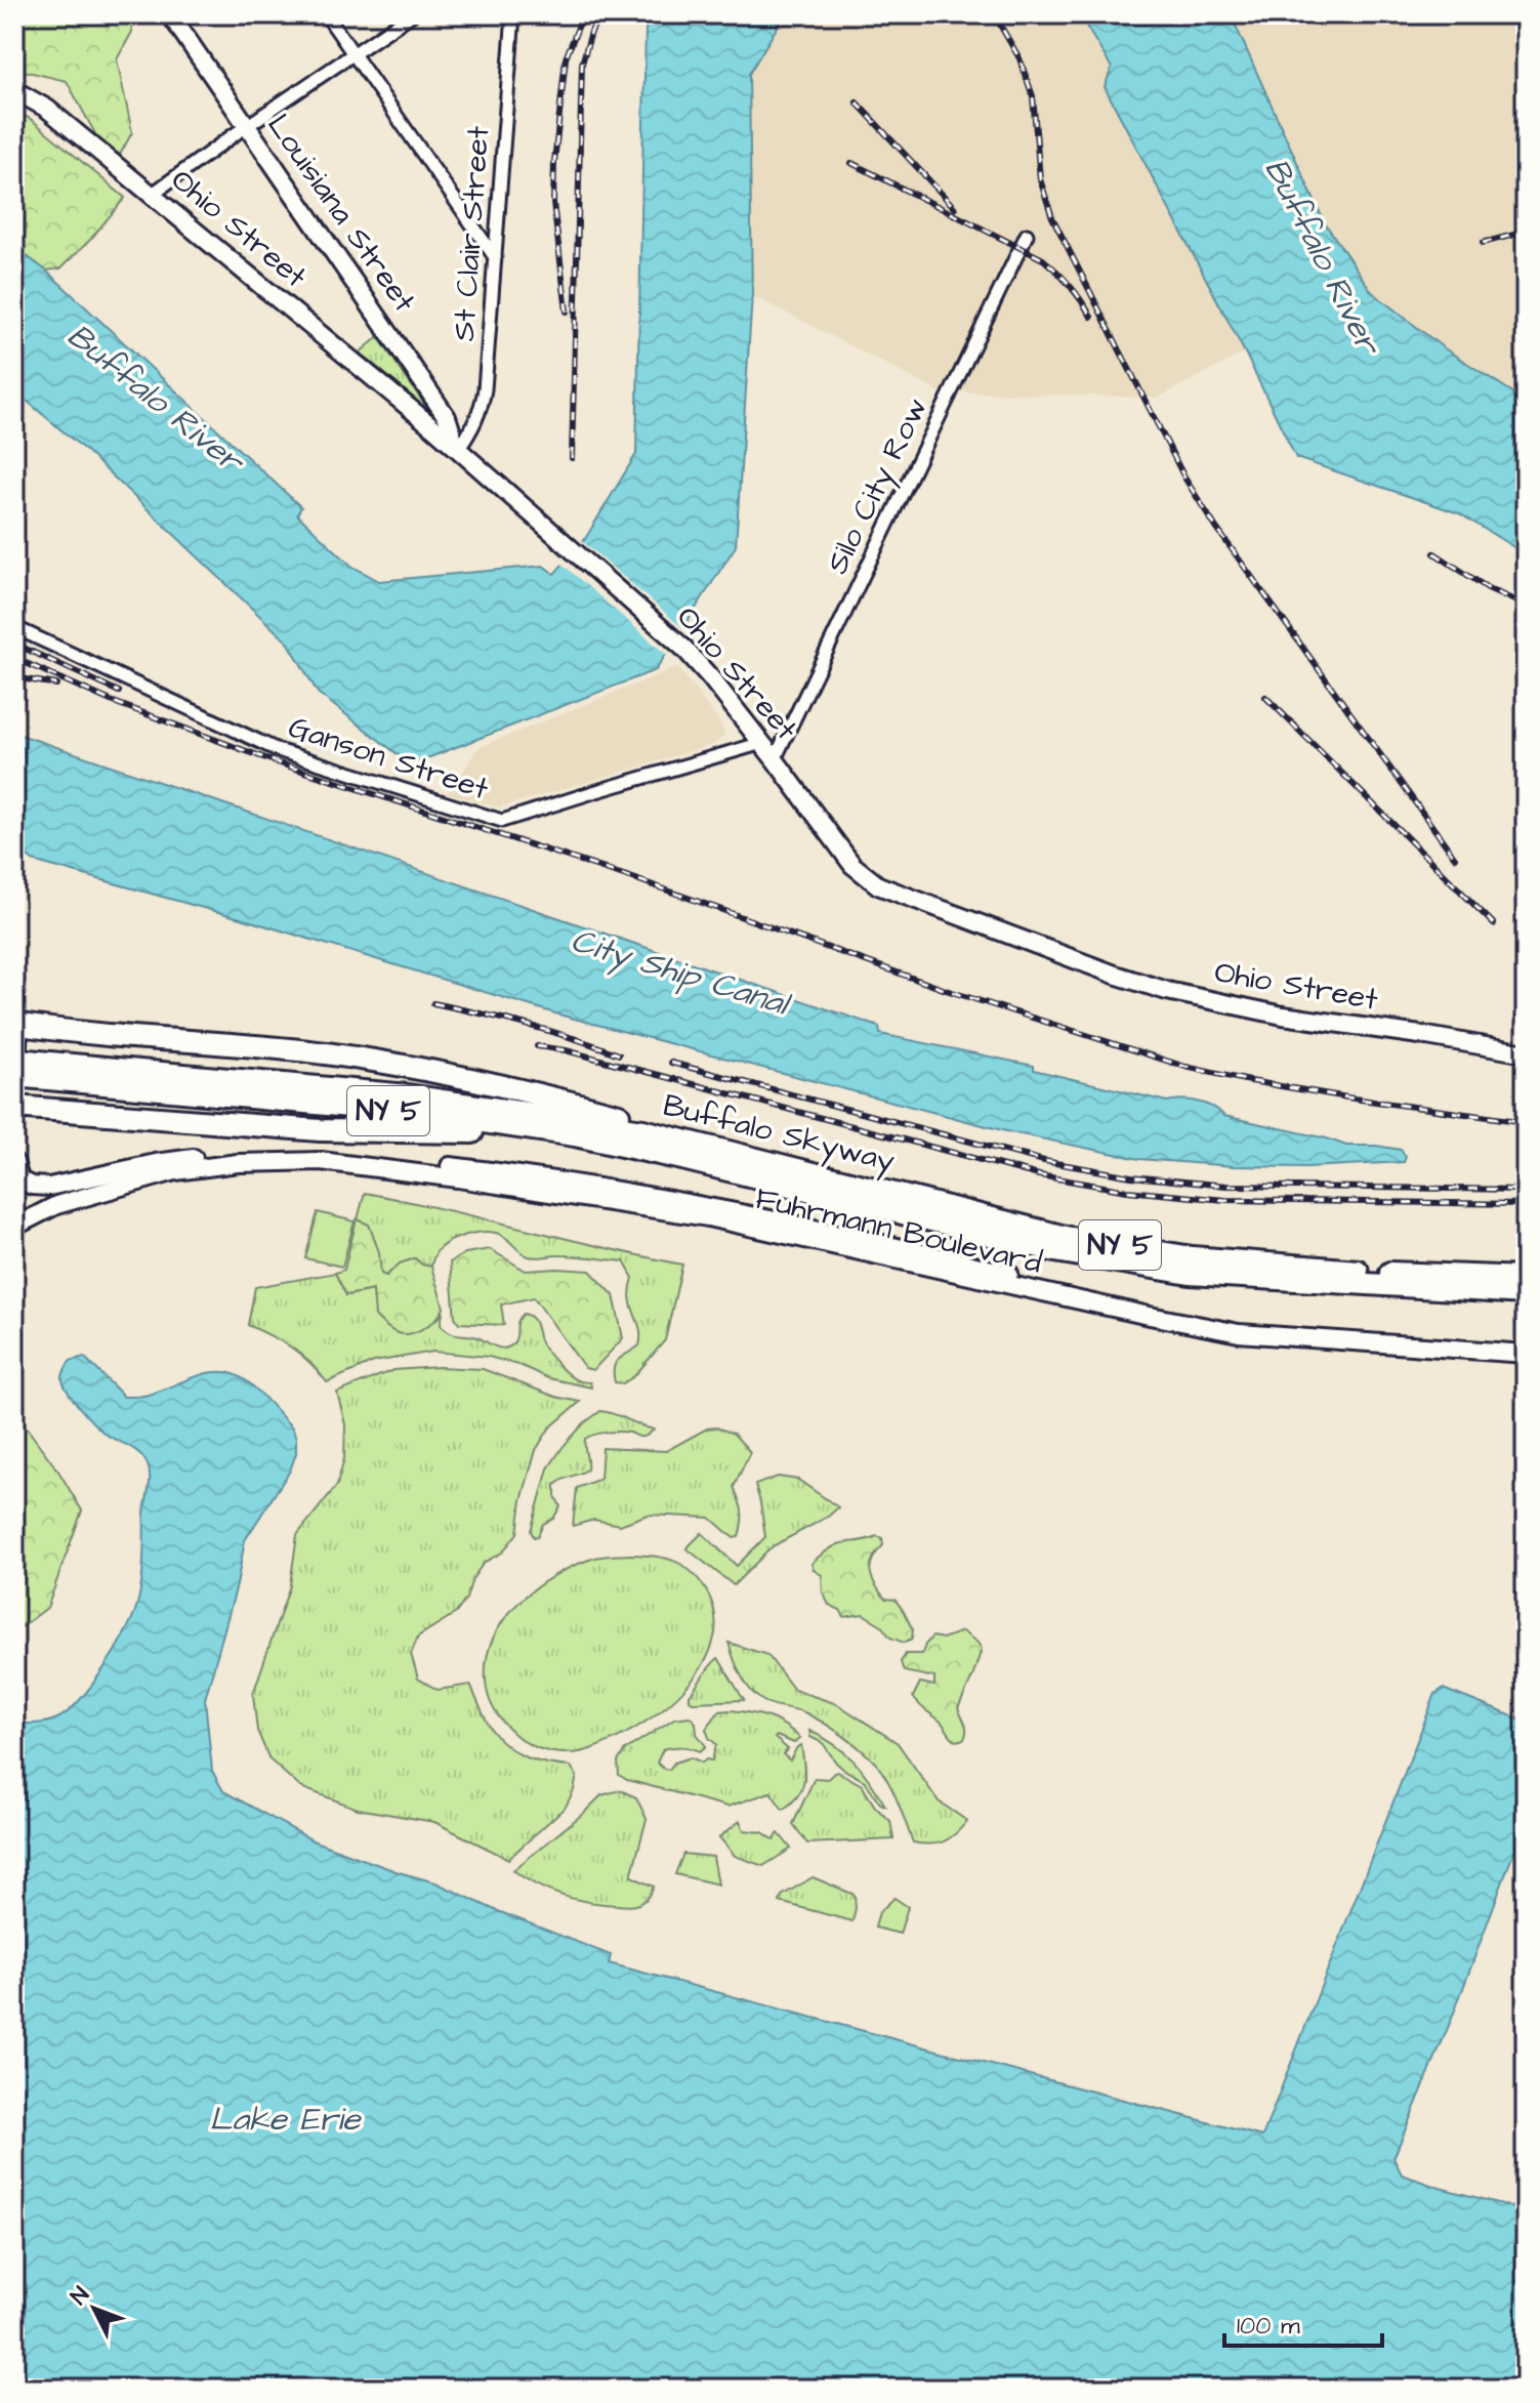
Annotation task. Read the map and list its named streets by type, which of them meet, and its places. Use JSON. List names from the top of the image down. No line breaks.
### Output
{"streets":{"highway":["NY 5","Buffalo Skyway"],"street":["Louisiana Street","Ohio Street","St Clair Street","Silo City Row","Ganson Street","Fuhrmann Boulevard"]},"crossings":[["Louisiana Street","Ohio Street"],["Louisiana Street","St Clair Street"],["Ohio Street","St Clair Street"],["Ohio Street","Silo City Row"],["Ohio Street","Ganson Street"]],"water":["Buffalo River","City Ship Canal","Lake Erie"],"scale_bar":"100 m","north":"top left"}
